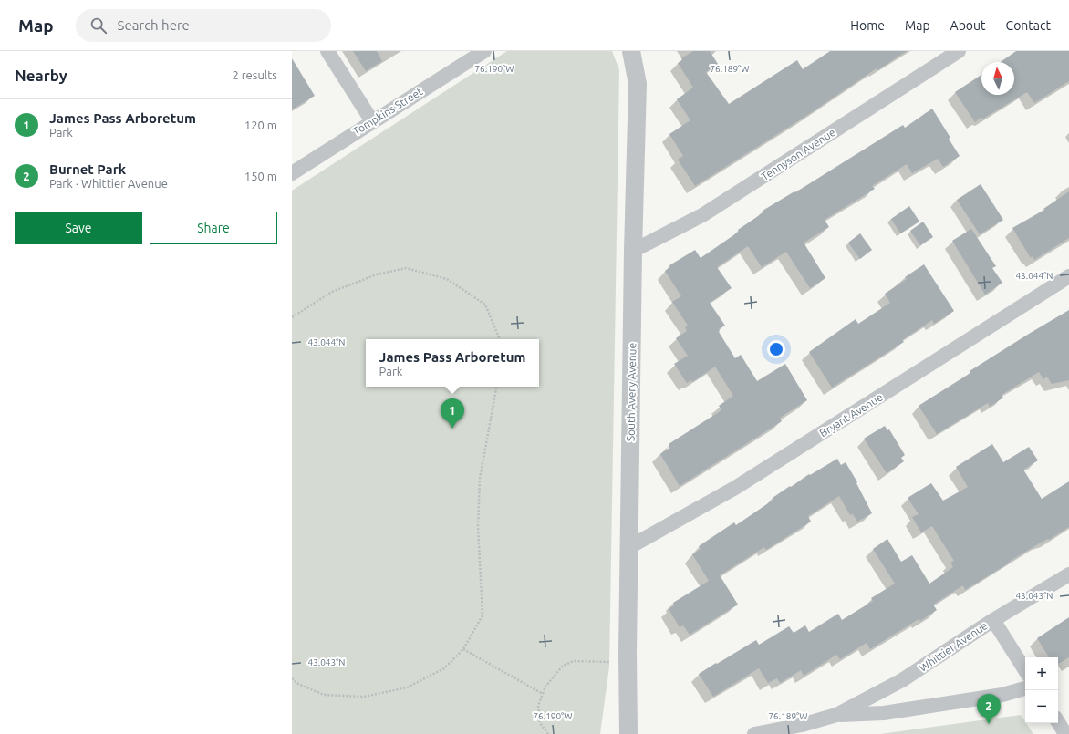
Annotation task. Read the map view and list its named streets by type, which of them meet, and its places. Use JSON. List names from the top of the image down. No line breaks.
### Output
{"streets":{"street":["Tompkins Street","Tennyson Avenue","South Avery Avenue","Bryant Avenue","Whittier Avenue"]},"crossings":[["Tennyson Avenue","South Avery Avenue"],["South Avery Avenue","Bryant Avenue"]],"north":"top","page":{"header":"Map","search":"Search here","nav":["Home","Map","About","Contact"],"heading":["Nearby","2 results"],"list":[{"mark":"1","name":"James Pass Arboretum","note":"Park","value":"120 m"},{"mark":"2","name":"Burnet Park","note":"Park · Whittier Avenue","value":"150 m"}],"buttons":["Save","Share"],"popup":["James Pass Arboretum","Park"],"pins":["1","2"],"map_buttons":["+","−"]},"coordinates":["76.190°W","76.189°W","43.044°N","43.043°N"]}
